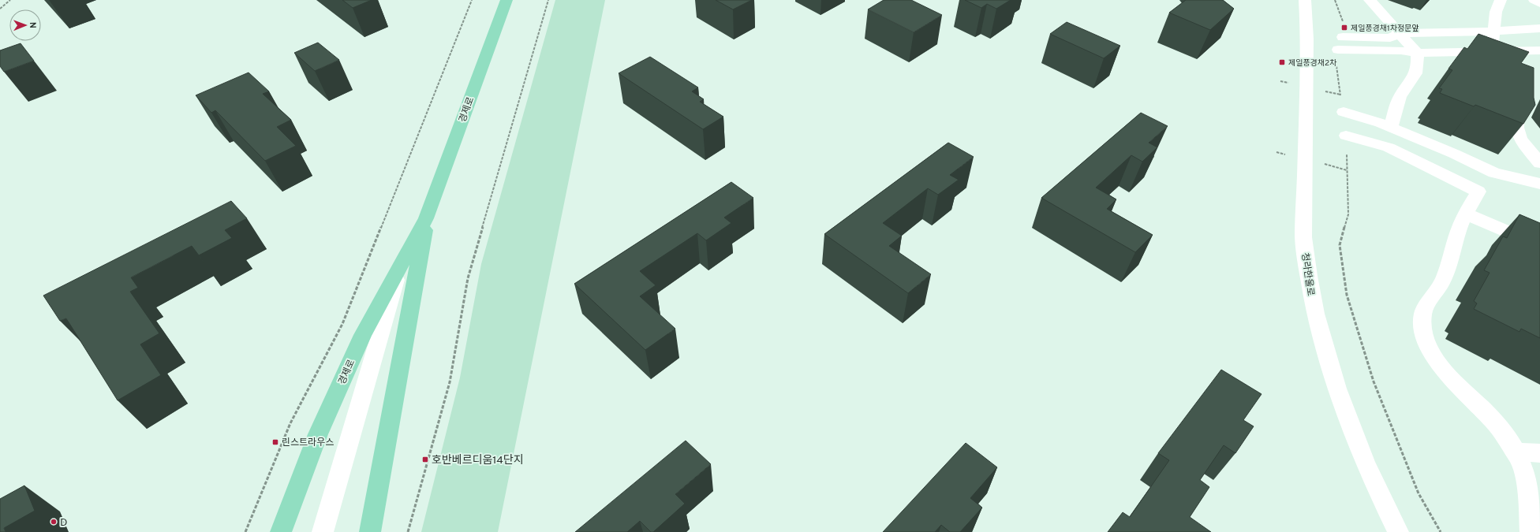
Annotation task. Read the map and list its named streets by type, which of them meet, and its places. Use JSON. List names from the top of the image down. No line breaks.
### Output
{"streets":{"main road":["경제로"],"street":["청라한울로"]},"places":{"transit":["제일풍경채1차정문앞","제일풍경채2차","린스트라우스","호반베르디움14단지"],"other":["D"]},"north":"right"}
